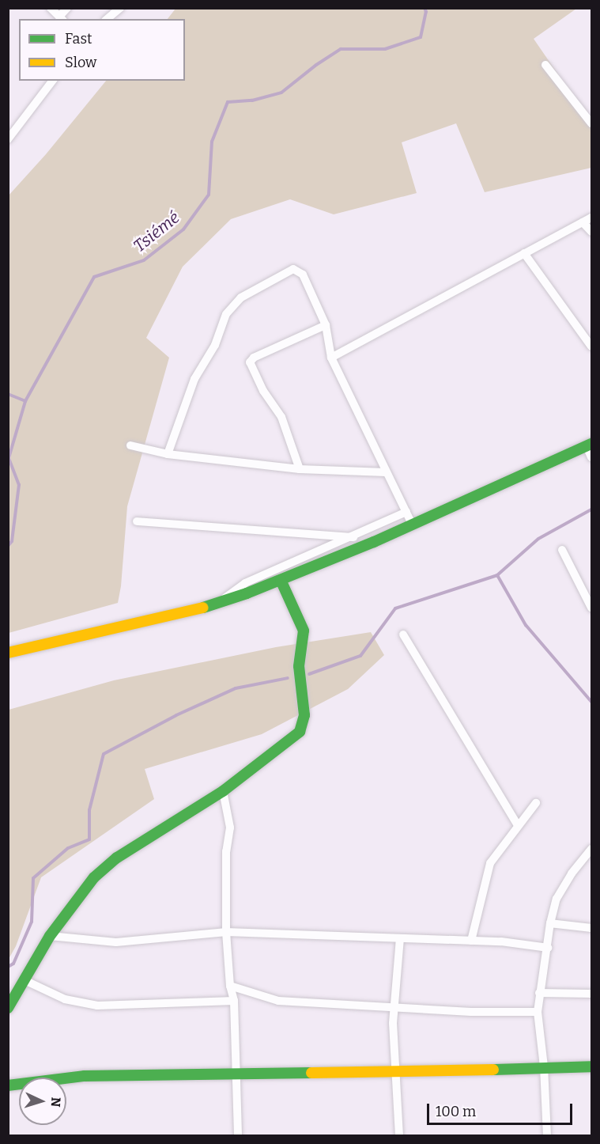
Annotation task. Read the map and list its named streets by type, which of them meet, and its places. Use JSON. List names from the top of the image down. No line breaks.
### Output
{"water":["Tsiémé"],"legend":["Fast","Slow"],"scale_bar":"100 m","north":"right"}
